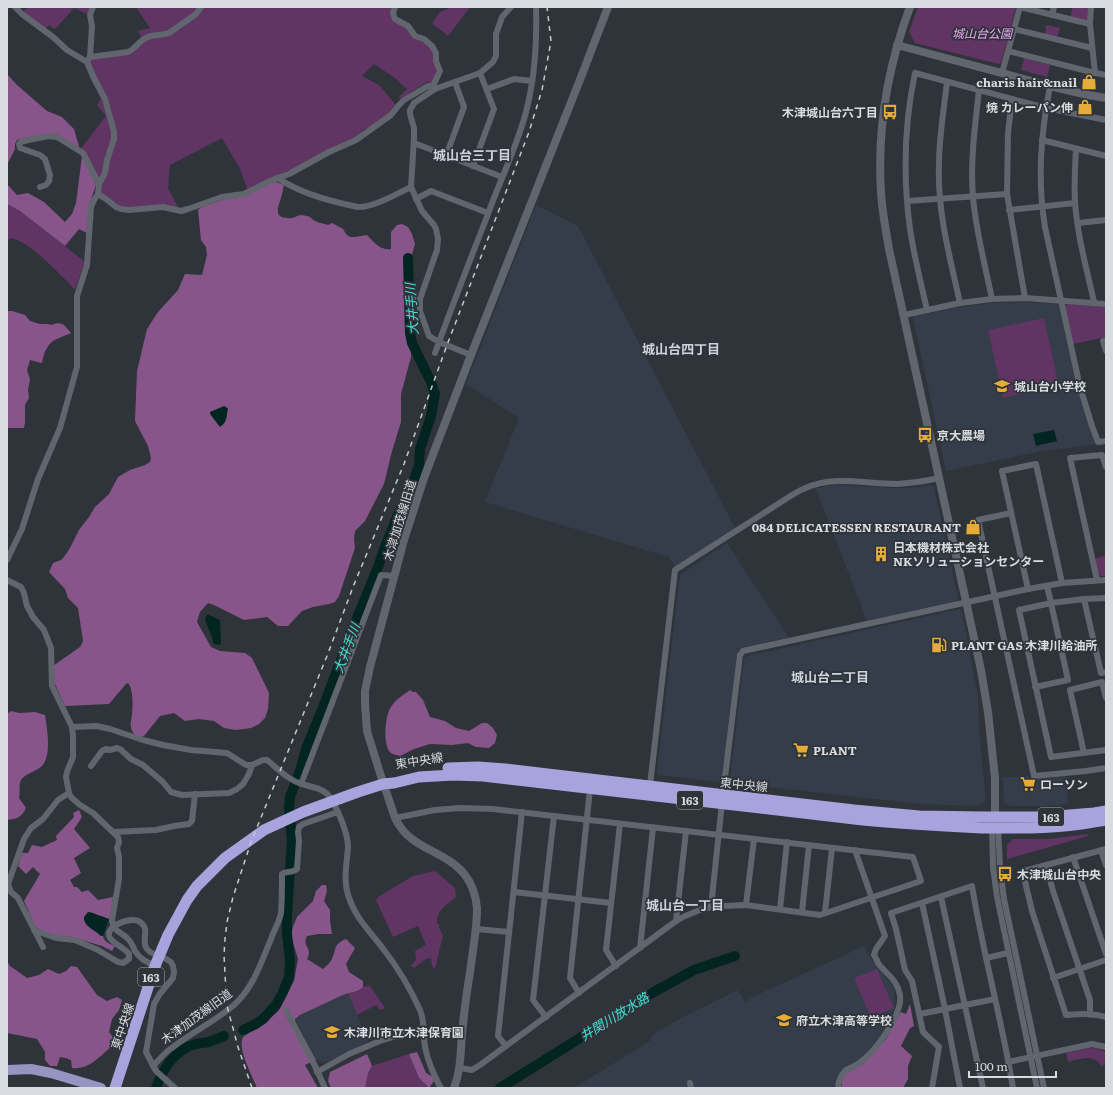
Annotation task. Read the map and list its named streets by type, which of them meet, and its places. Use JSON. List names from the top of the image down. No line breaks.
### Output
{"streets":{"highway":["東中央線","163"],"street":["木津加茂線旧道"]},"districts":["城山台三丁目","城山台四丁目","城山台二丁目","城山台一丁目"],"water":["大井手川","井関川放水路"],"parks":["城山台公園"],"places":{"shop":["charis hair&nail","焼 カレーパン伸","084 DELICATESSEN RESTAURANT"],"bus stop":["木津城山台六丁目","京大農場","木津城山台中央"],"school or university":["城山台小学校","府立木津高等学校","木津川市立木津保育園"],"building":["日本機材株式会社 NKソリューションセンター"],"fuel station":["PLANT GAS 木津川給油所"],"supermarket":["PLANT","ローソン"]},"scale_bar":"100 m"}
